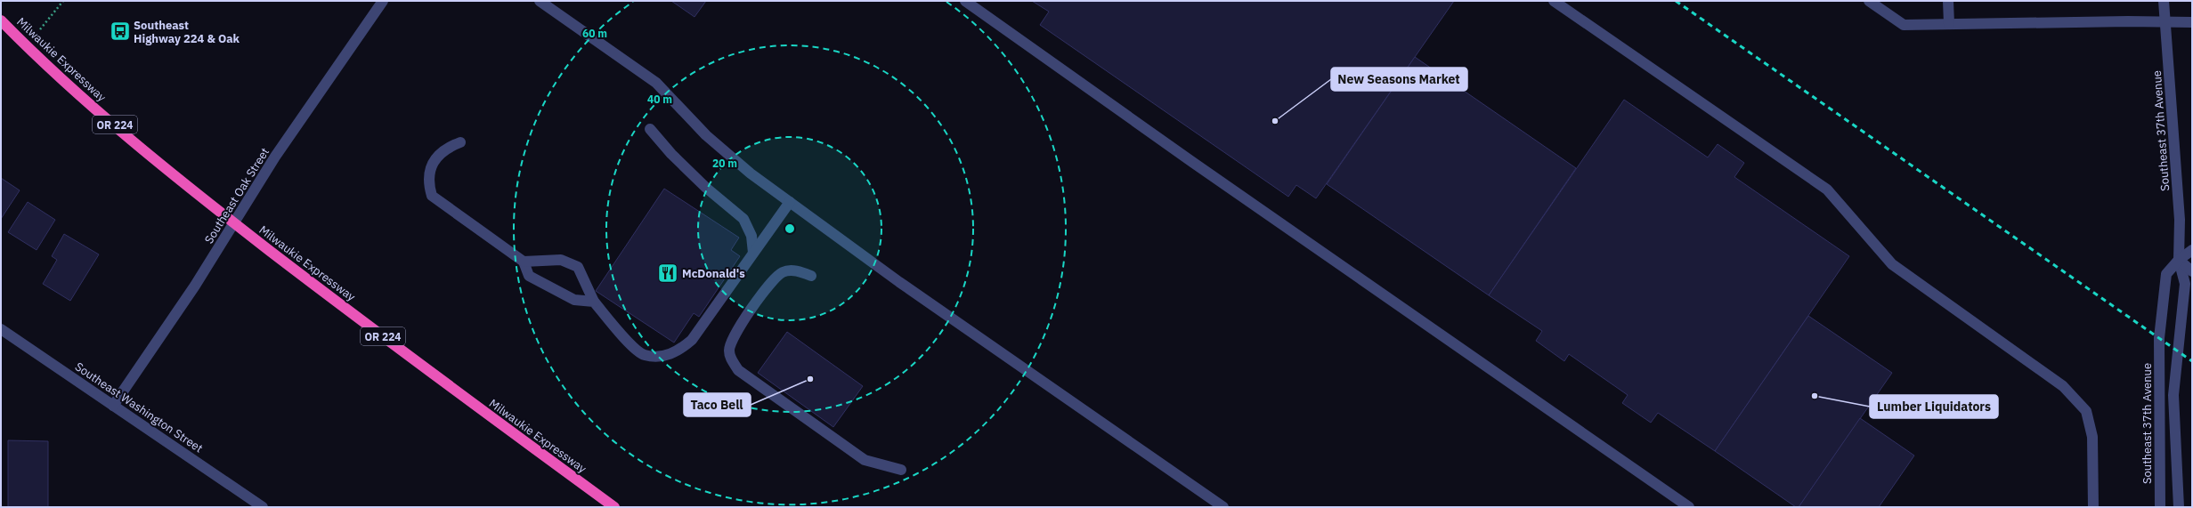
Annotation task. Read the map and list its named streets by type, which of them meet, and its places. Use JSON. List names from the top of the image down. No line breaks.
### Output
{"streets":{"highway":["Milwaukie Expressway","OR 224"],"street":["Southeast 37th Avenue","Southeast Oak Street","Southeast Washington Street"]},"crossings":[["Milwaukie Expressway","Southeast Oak Street"],["Southeast Oak Street","Southeast Washington Street"]],"places":{"bus stop":["Southeast Highway 224 & Oak"],"other":["New Seasons Market","Taco Bell","Lumber Liquidators"],"restaurant":["McDonald's"]},"rings":["60 m","40 m","20 m"]}
